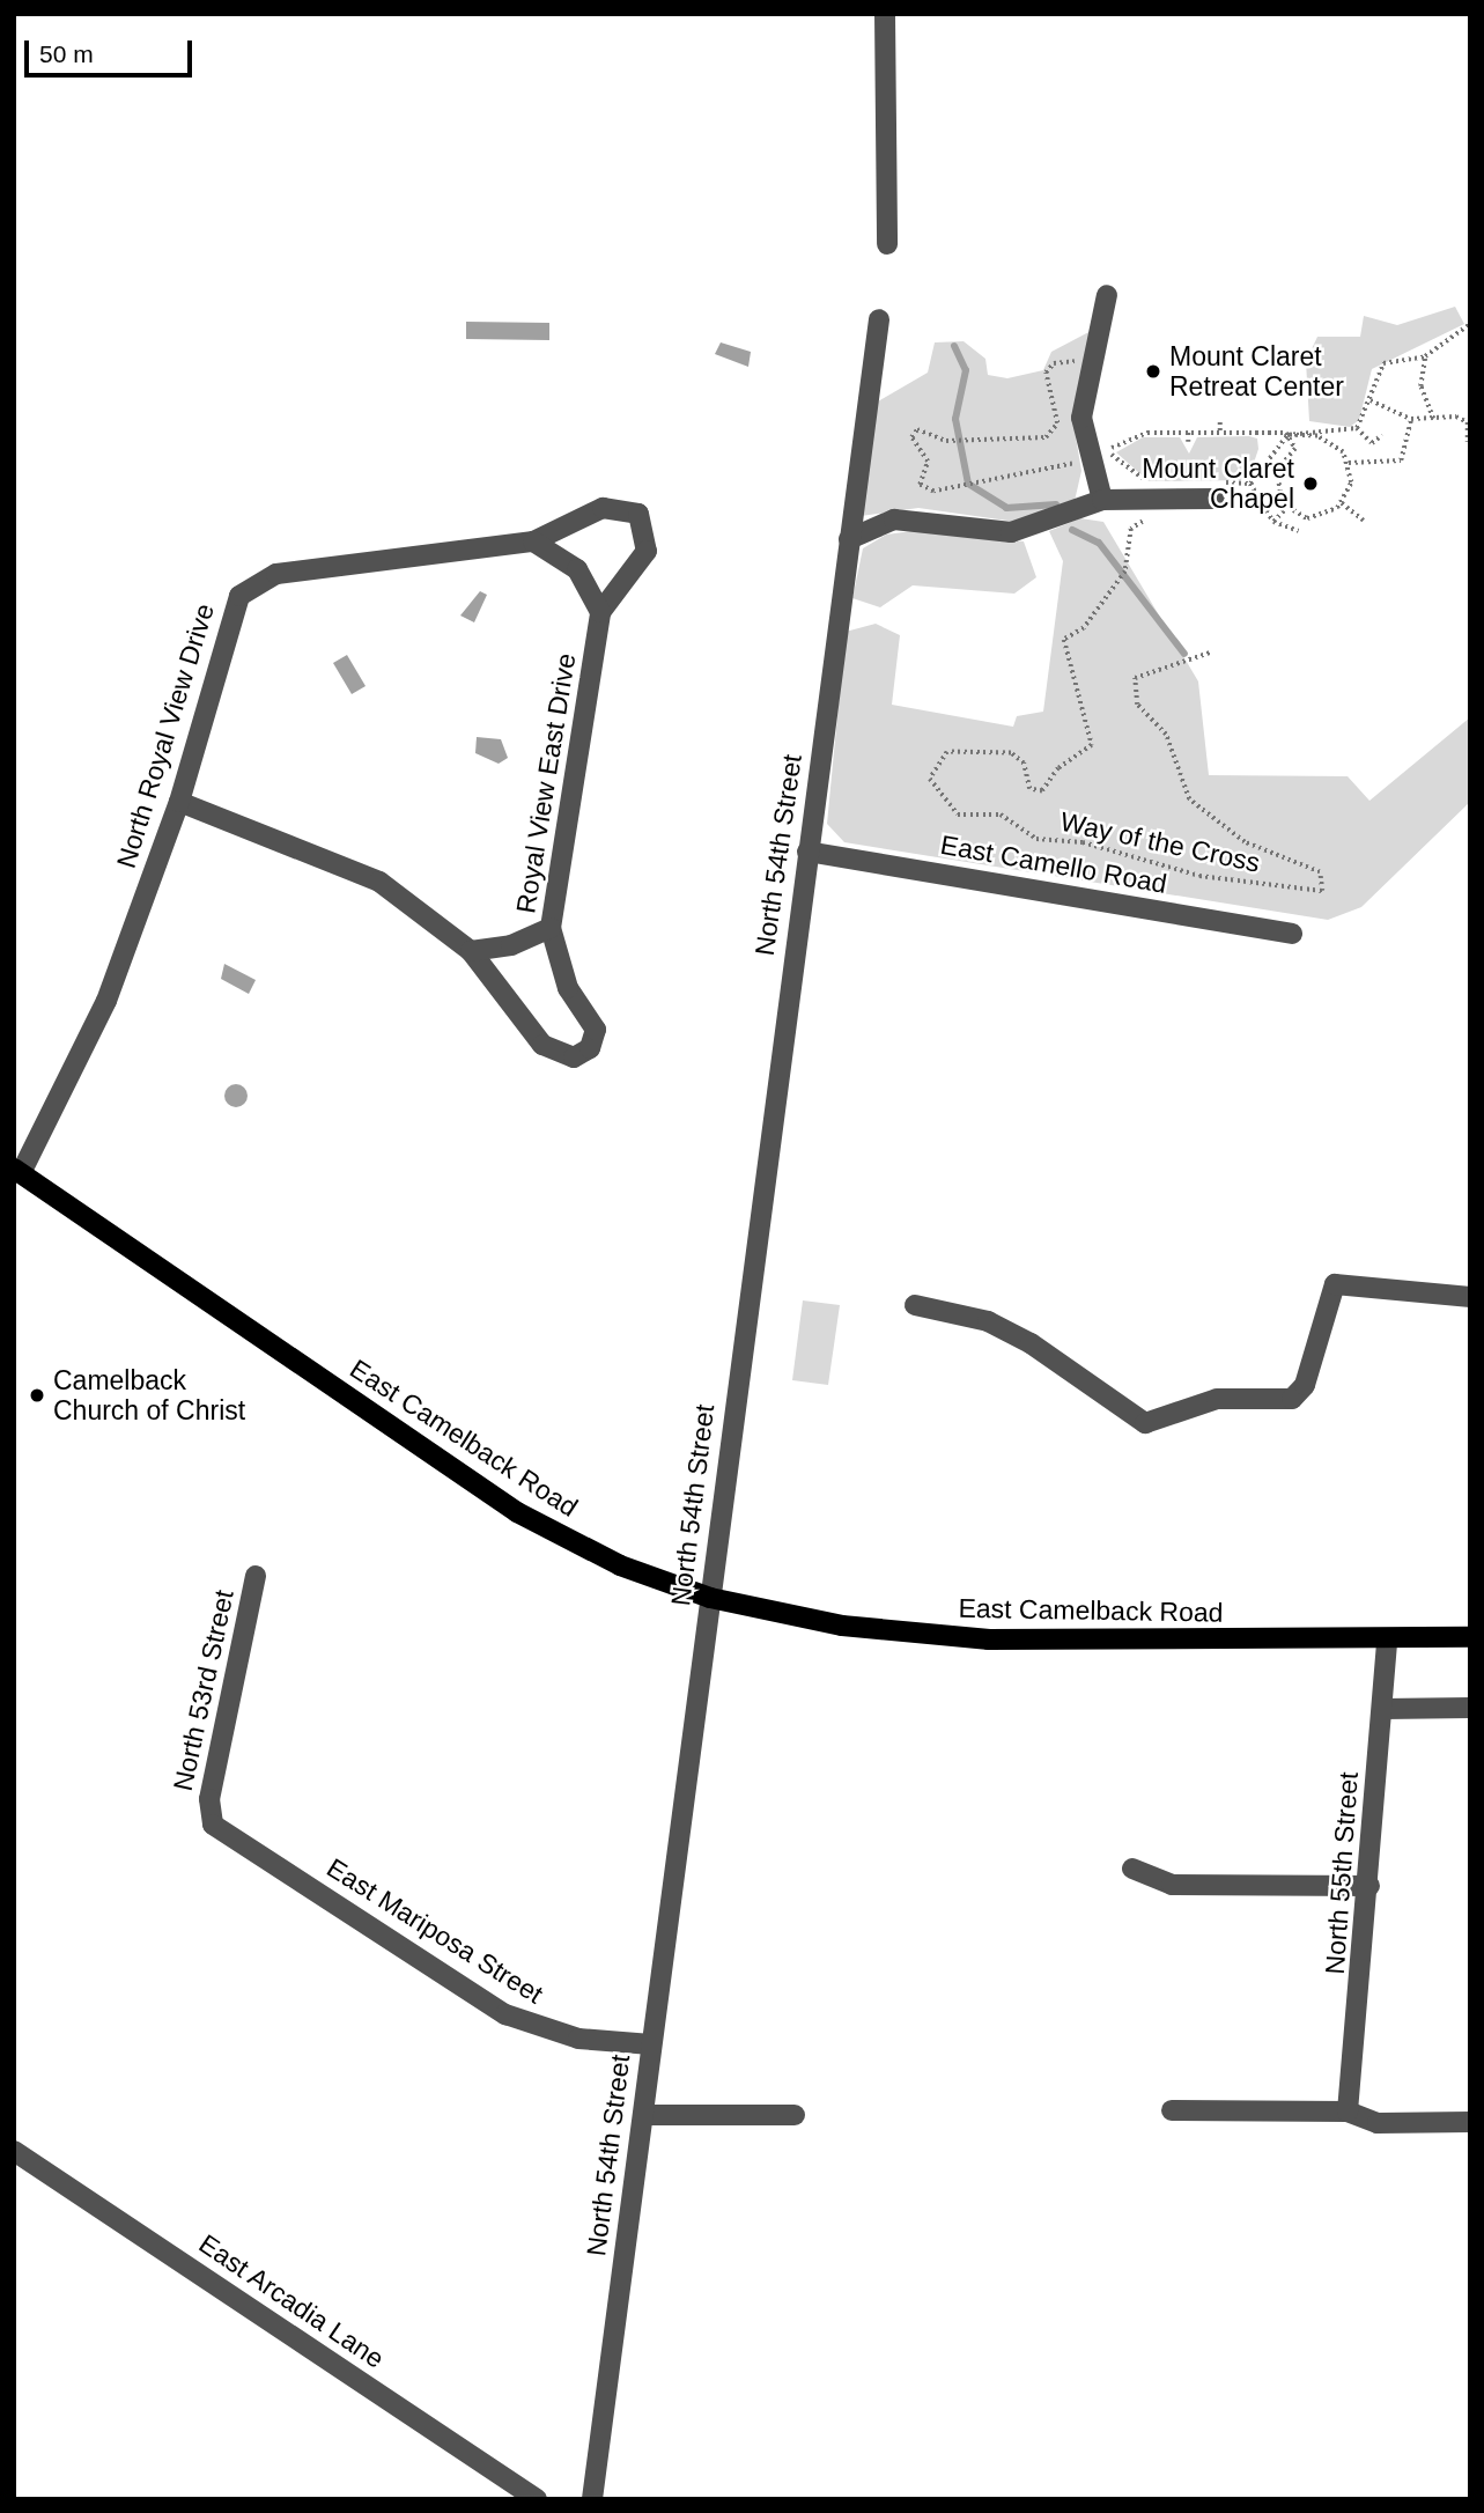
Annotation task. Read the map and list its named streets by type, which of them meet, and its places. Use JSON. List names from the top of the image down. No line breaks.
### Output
{"streets":{"main road":["East Camelback Road"],"street":["North Royal View Drive","Royal View East Drive","North 54th Street","East Camello Road","North 53rd Street","North 55th Street","East Mariposa Street","East Arcadia Lane"],"path":["Way of the Cross"]},"crossings":[["North Royal View Drive","Royal View East Drive"],["North Royal View Drive","East Camelback Road"],["North 54th Street","East Camello Road"],["North 54th Street","East Camelback Road"],["North 54th Street","East Mariposa Street"],["East Camelback Road","North 55th Street"],["North 53rd Street","East Mariposa Street"]],"places":["Mount Claret Retreat Center","Mount Claret Chapel","Camelback Church of Christ"],"scale_bar":"50 m"}
